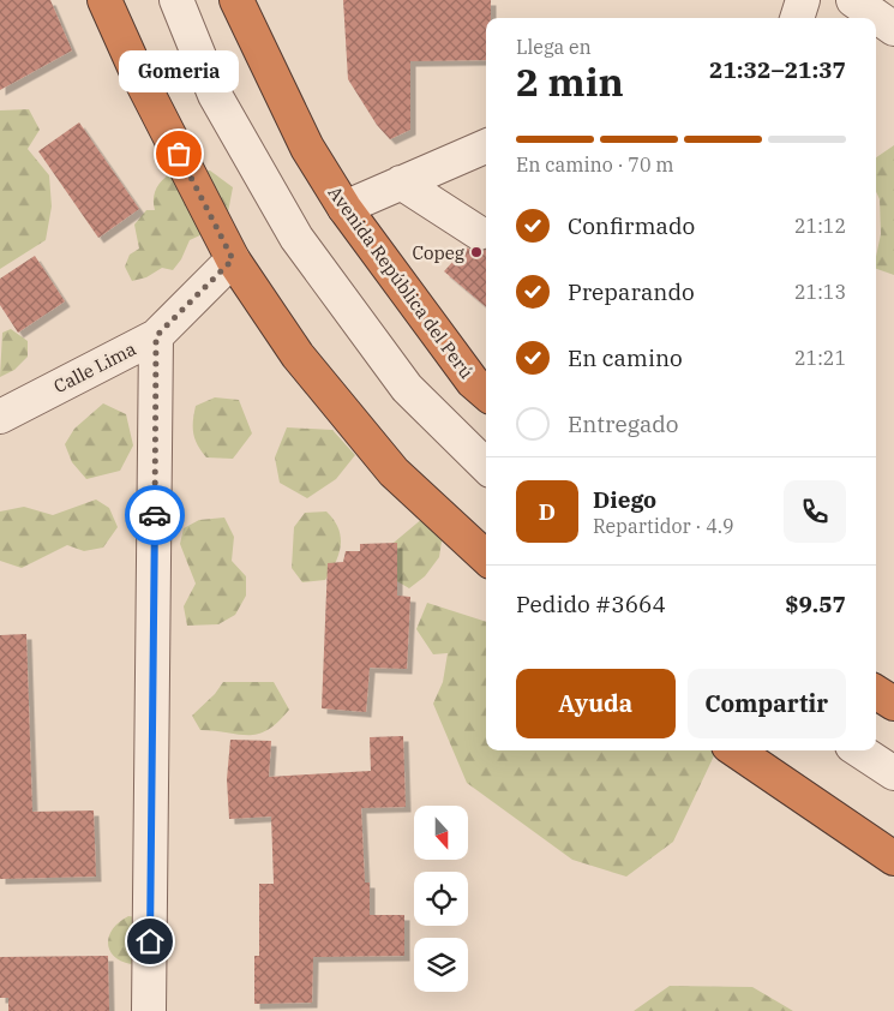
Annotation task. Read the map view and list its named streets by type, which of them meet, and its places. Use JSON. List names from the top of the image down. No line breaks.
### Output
{"streets":{"highway":["Avenida República del Perú"],"street":["Calle Lima"]},"places":["Gomeria","Copeg"],"north":"bottom","page":{"heading":["2 min","Llega en","21:32–21:37"],"panel":["Diego","Repartidor · 4.9","Pedido #3664","$9.57"],"bubble":"Gomeria","bar":"En camino · 70 m","list":[["Confirmado","21:12"],["Preparando","21:13"],["En camino","21:21"],"Entregado"],"round":"D","buttons":["Ayuda","Compartir"]}}
